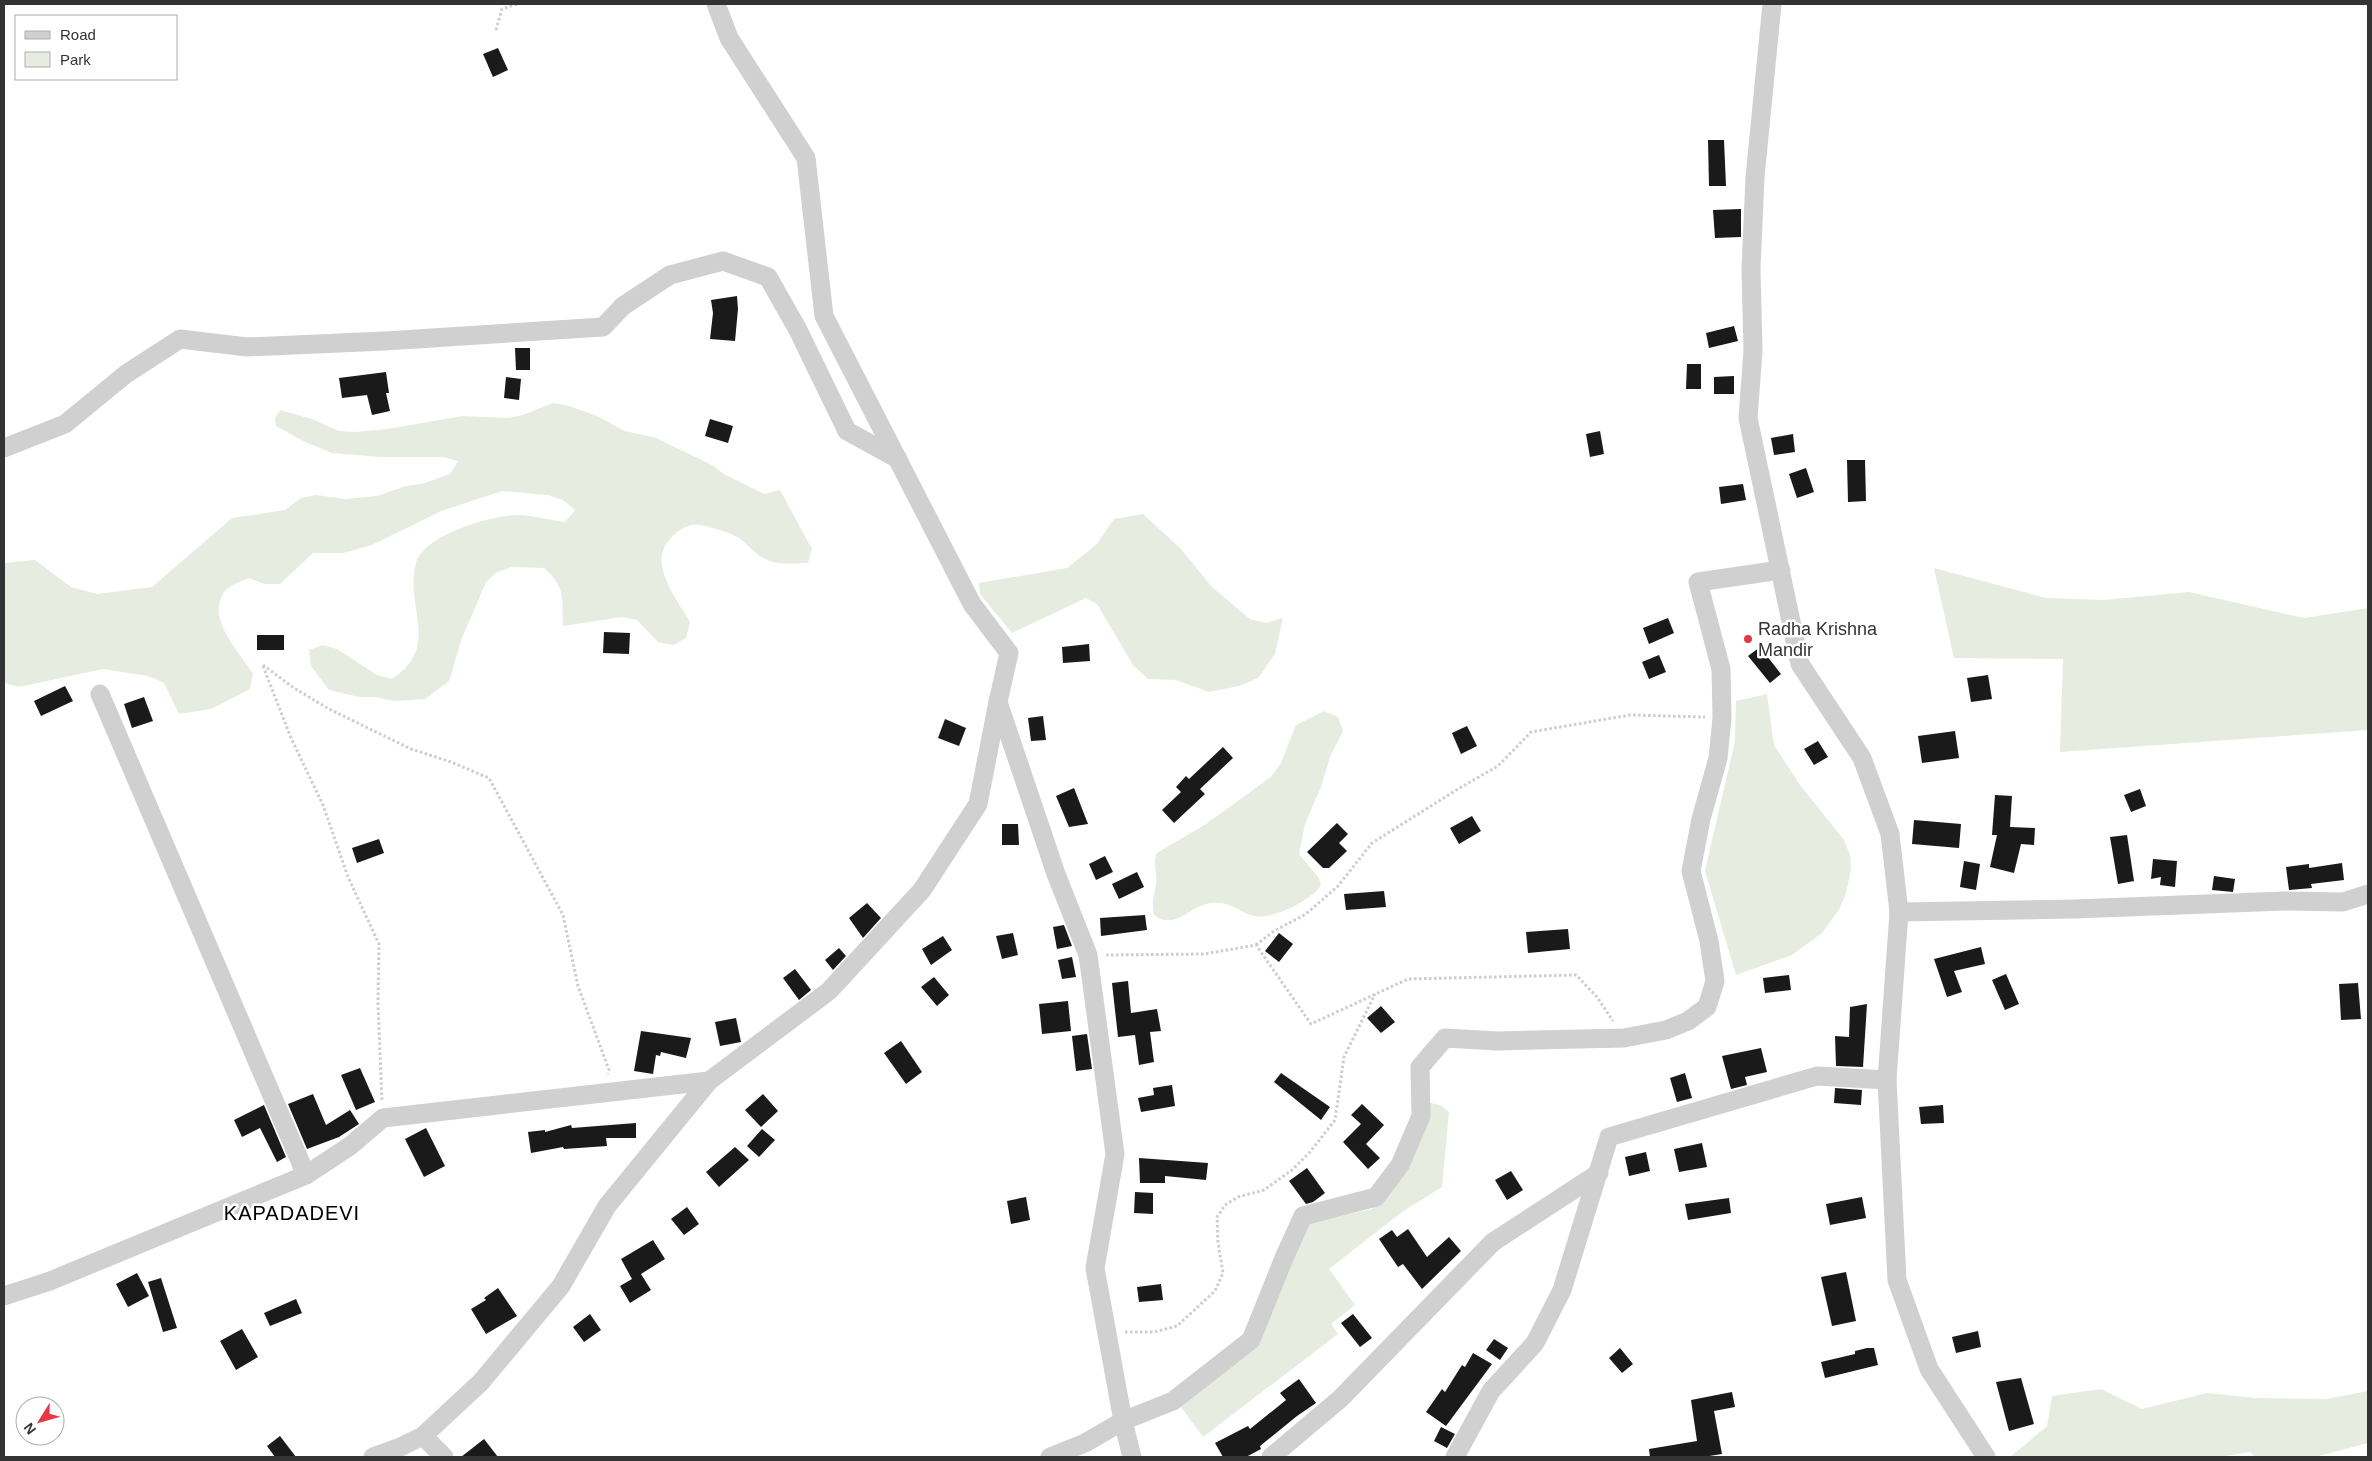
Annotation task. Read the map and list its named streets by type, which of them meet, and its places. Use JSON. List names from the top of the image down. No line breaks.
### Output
{"districts":["KAPADADEVI"],"places":["Radha Krishna Mandir"],"legend":["Road","Park"],"north":"bottom left"}
